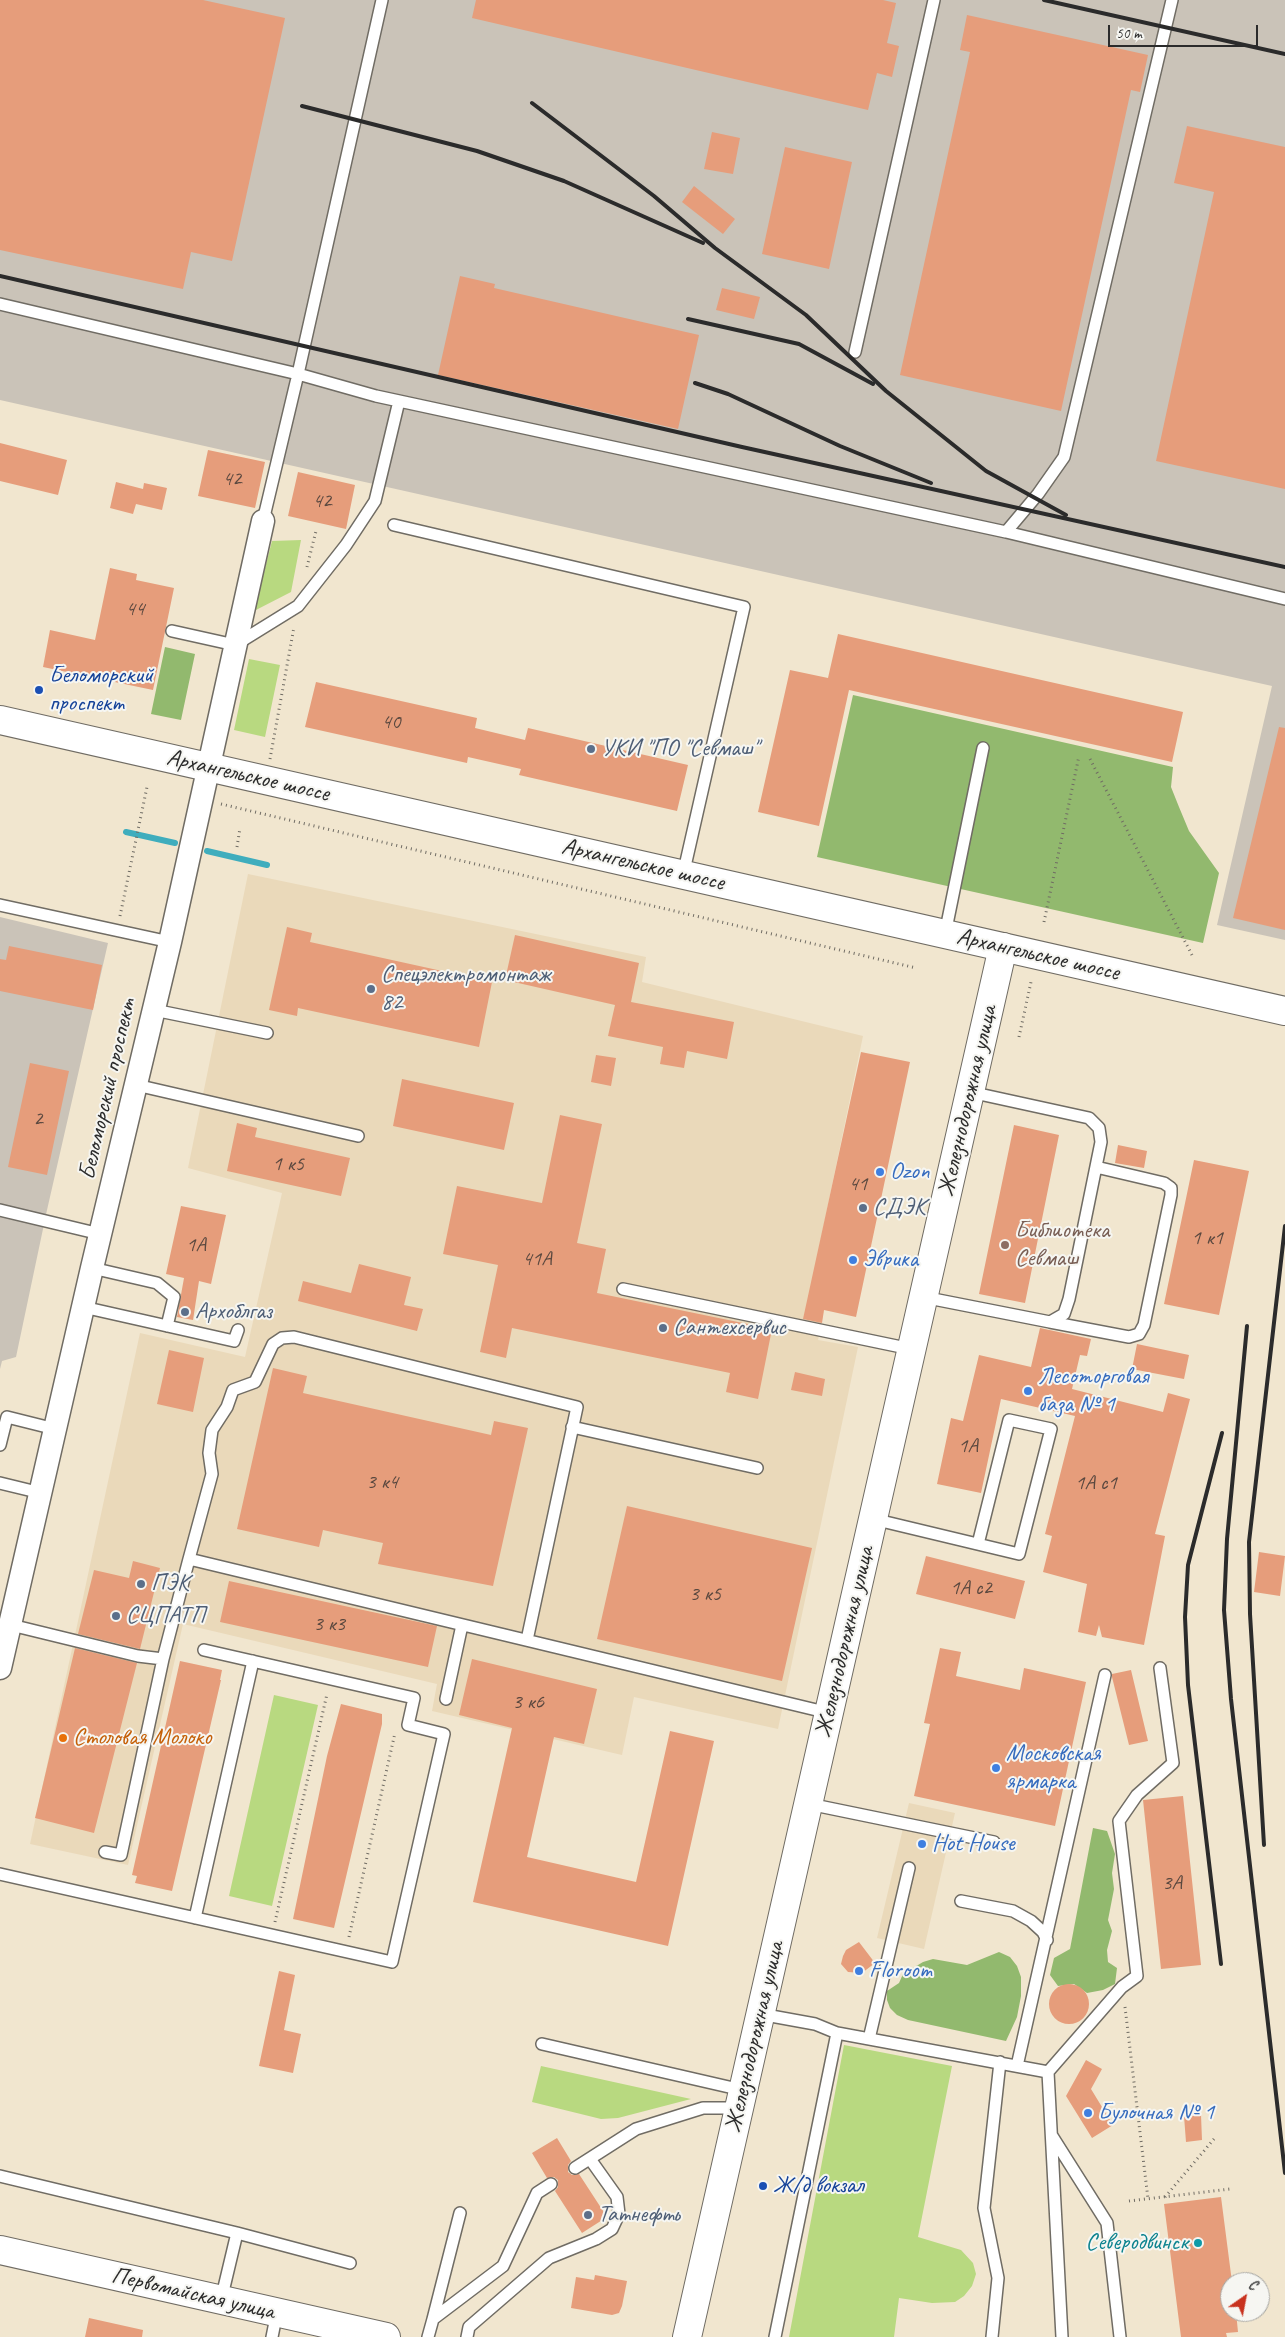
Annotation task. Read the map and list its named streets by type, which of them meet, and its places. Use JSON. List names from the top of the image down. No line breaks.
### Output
{"streets":{"main road":["Архангельское шоссе","Железнодорожная улица","Первомайская улица"],"street":["Беломорский проспект"]},"crossings":[["Архангельское шоссе","Беломорский проспект"],["Архангельское шоссе","Железнодорожная улица"]],"places":["Беломорский проспект","УКИ \"ПО \"Севмаш\"","Спецэлектромонтаж 82","Ozon","СДЭК","Библиотека Севмаш","Эврика","Архоблгаз","Сантехсервис","Лесоторговая база № 1","ПЭК","СЦПАТП","Столовая Молоко","Московская ярмарка","Hot House","Floroom","Булочная № 1","Ж/д вокзал","Татнефть","Северодвинск"],"house_numbers":["42","42","44","40","2","1 к5","41","1 к1","1А","41А","1А","3 к4","1А с1","1А с2","3 к5","3 к3","3 к6","3А"],"scale_bar":"50 m","north":"top right"}
